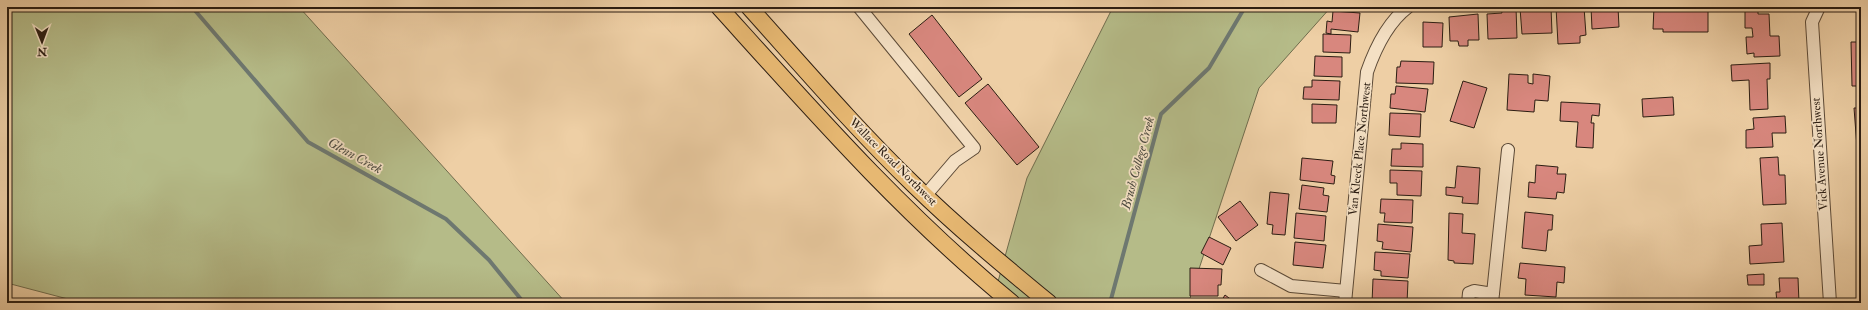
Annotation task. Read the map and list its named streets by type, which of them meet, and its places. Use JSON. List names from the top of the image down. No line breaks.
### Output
{"streets":{"main road":["Wallace Road Northwest"],"street":["Van Kleeck Place Northwest","Vick Avenue Northwest"]},"water":["Glenn Creek","Brush College Creek"],"north":"bottom"}
